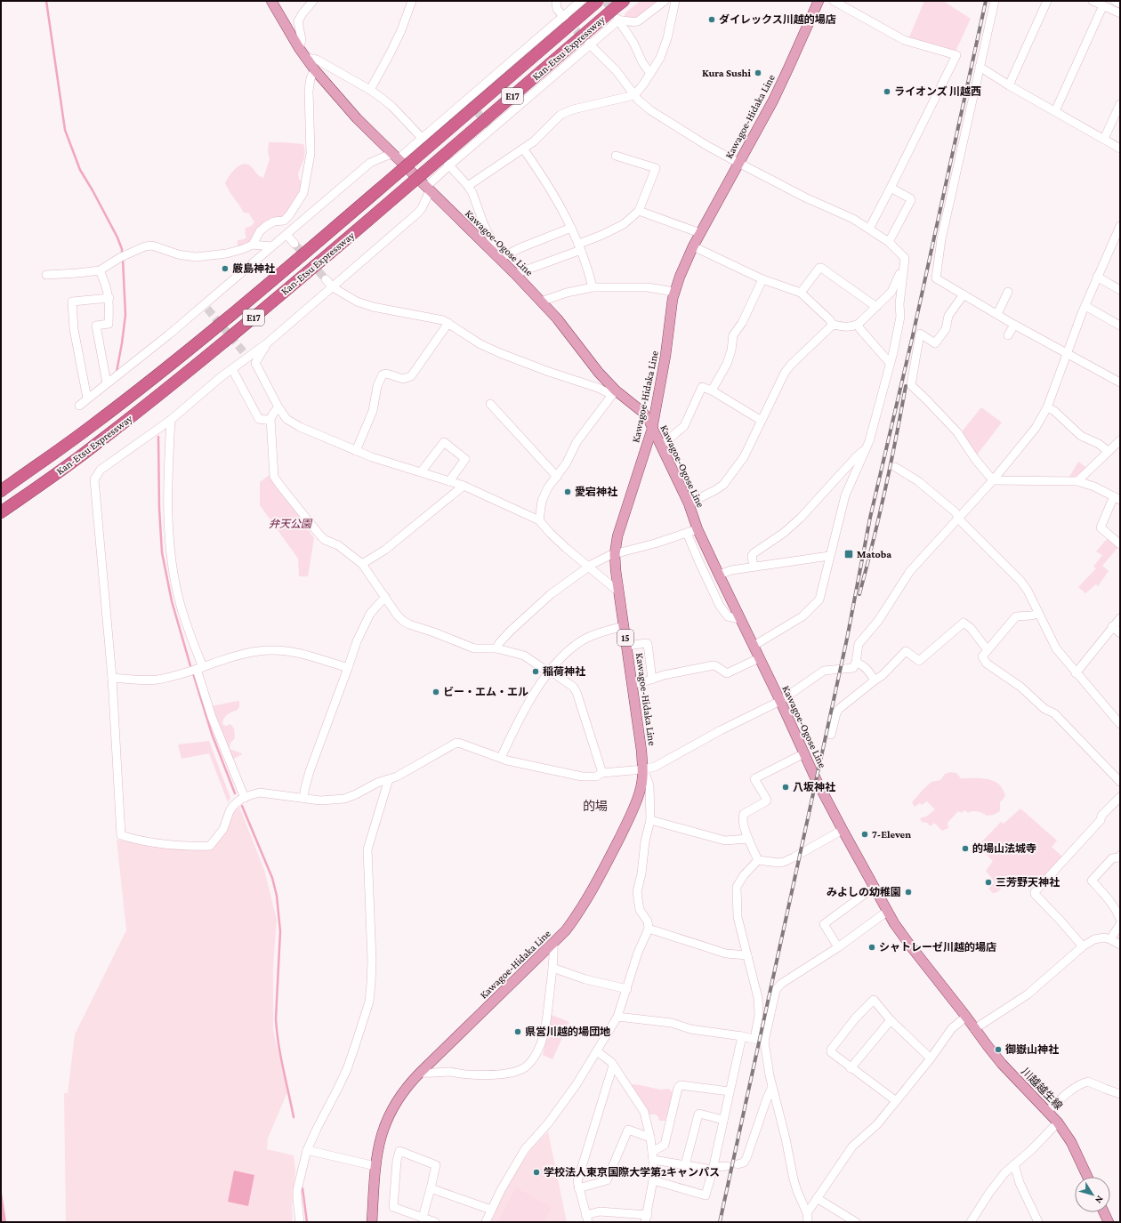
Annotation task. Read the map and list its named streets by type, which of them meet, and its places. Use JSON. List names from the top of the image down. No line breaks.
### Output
{"streets":{"highway":["Kan-Etsu Expressway","E17"],"main road":["Kawagoe-Hidaka Line","Kawagoe-Ogose Line","15","川越越生線"]},"crossings":[["Kawagoe-Hidaka Line","Kawagoe-Ogose Line"],["Kawagoe-Ogose Line","川越越生線"]],"districts":["的場"],"parks":["弁天公園"],"places":{"other":["ダイレックス川越的場店","Kura Sushi","ライオンズ 川越西","厳島神社","愛宕神社","稲荷神社","ビー・エム・エル","八坂神社","7-Eleven","的場山法城寺","三芳野天神社","みよしの幼稚園","シャトレーゼ川越的場店","県営川越的場団地","御嶽山神社","学校法人東京国際大学第2キャンパス"],"transit":["Matoba"]},"north":"bottom right"}
